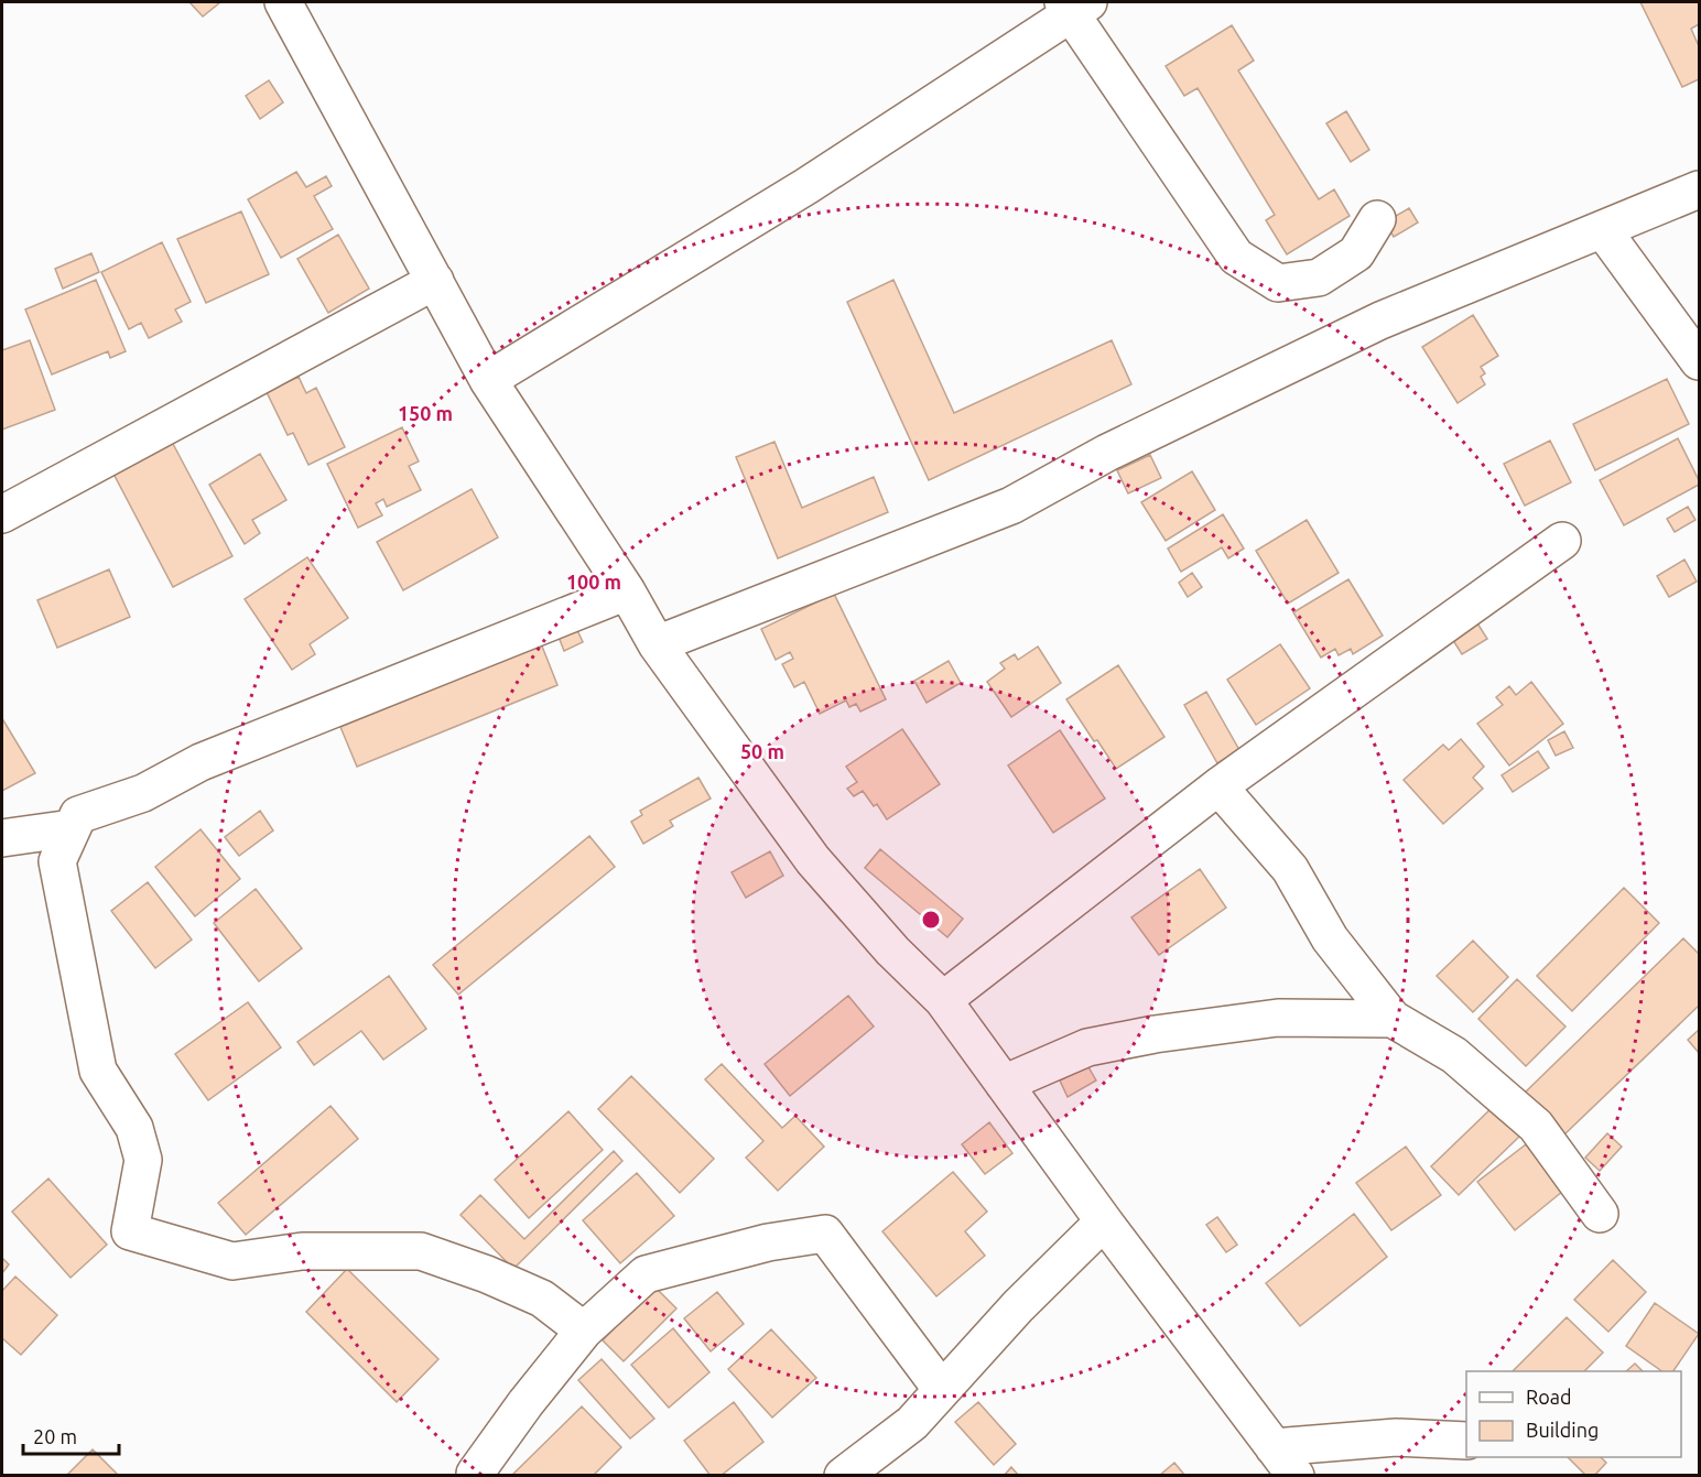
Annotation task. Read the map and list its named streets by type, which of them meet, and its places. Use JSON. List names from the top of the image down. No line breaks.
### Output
{"legend":["Road","Building"],"scale_bar":"20 m","rings":["150 m","100 m","50 m"]}
